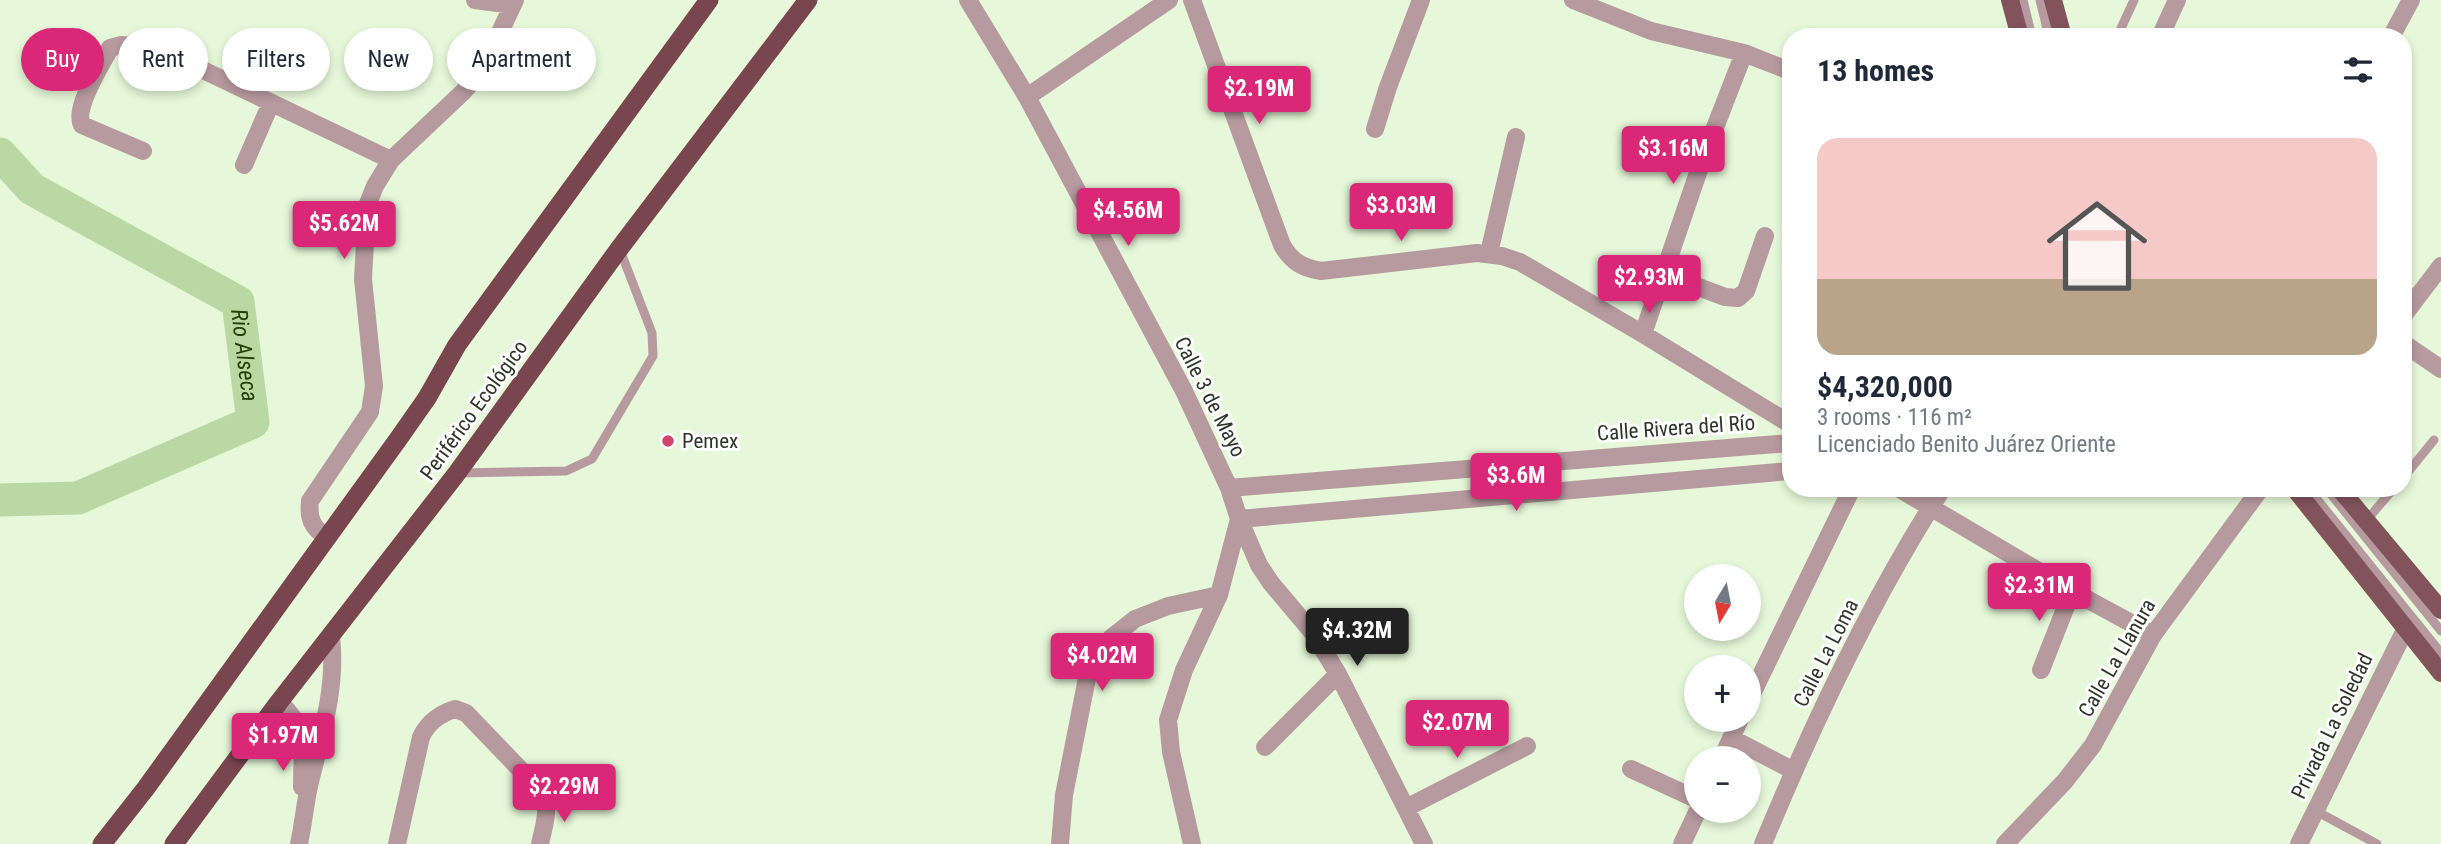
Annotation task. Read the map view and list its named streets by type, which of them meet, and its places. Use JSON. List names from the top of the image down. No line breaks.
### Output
{"streets":{"highway":["Periférico Ecológico"],"street":["Calle 3 de Mayo","Calle Rivera del Río","Calle La Loma","Calle La Llanura","Privada La Soledad"]},"crossings":[["Calle 3 de Mayo","Calle Rivera del Río"]],"water":["Rio Alseca"],"places":["Pemex"],"north":"bottom","page":{"chip":["Buy","Rent","Filters","New","Apartment"],"heading":"13 homes","price":["$2.19M","$3.16M","$3.03M","$4.56M","$5.62M","$2.93M","$3.6M","$2.31M","$4.32M","$4.02M","$2.07M","$1.97M","$2.29M"],"list":[{"name":"$4,320,000","note":"3 rooms · 116 m² · Licenciado Benito Juárez Oriente"}],"map_buttons":["+","−"]}}
